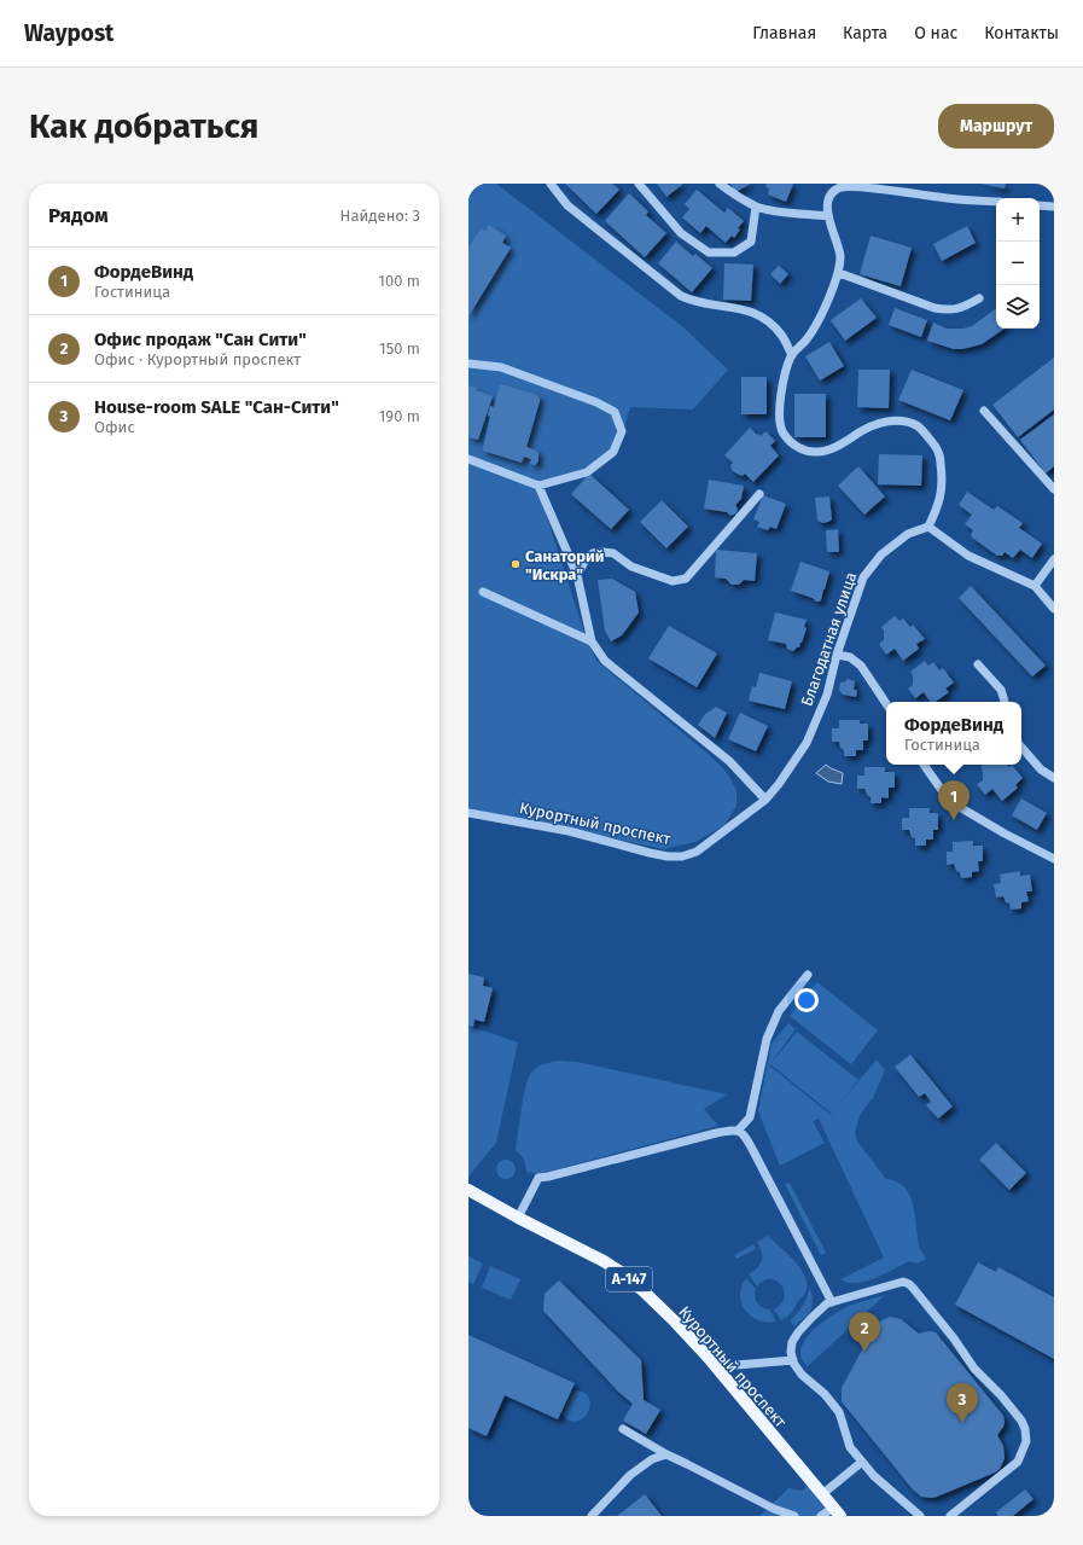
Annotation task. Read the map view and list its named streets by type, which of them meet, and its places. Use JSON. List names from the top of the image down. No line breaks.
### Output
{"streets":{"main road":["Курортный проспект","А-147"],"street":["Благодатная улица"]},"crossings":[["Благодатная улица","Курортный проспект"]],"places":["Санаторий \"Искра\""],"page":{"header":"Waypost","nav":["Главная","Карта","О нас","Контакты"],"buttons":"Маршрут","title":"Как добраться","heading":["Рядом","Найдено: 3"],"map_buttons":["+","−"],"list":[{"mark":"1","name":"ФордеВинд","note":"Гостиница","value":"100 m"},{"mark":"2","name":"Офис продаж \"Сан Сити\"","note":"Офис · Курортный проспект","value":"150 m"},{"mark":"3","name":"House-room SALE \"Сан-Сити\"","note":"Офис","value":"190 m"}],"popup":["ФордеВинд","Гостиница"],"pins":["1","2","3"]}}
